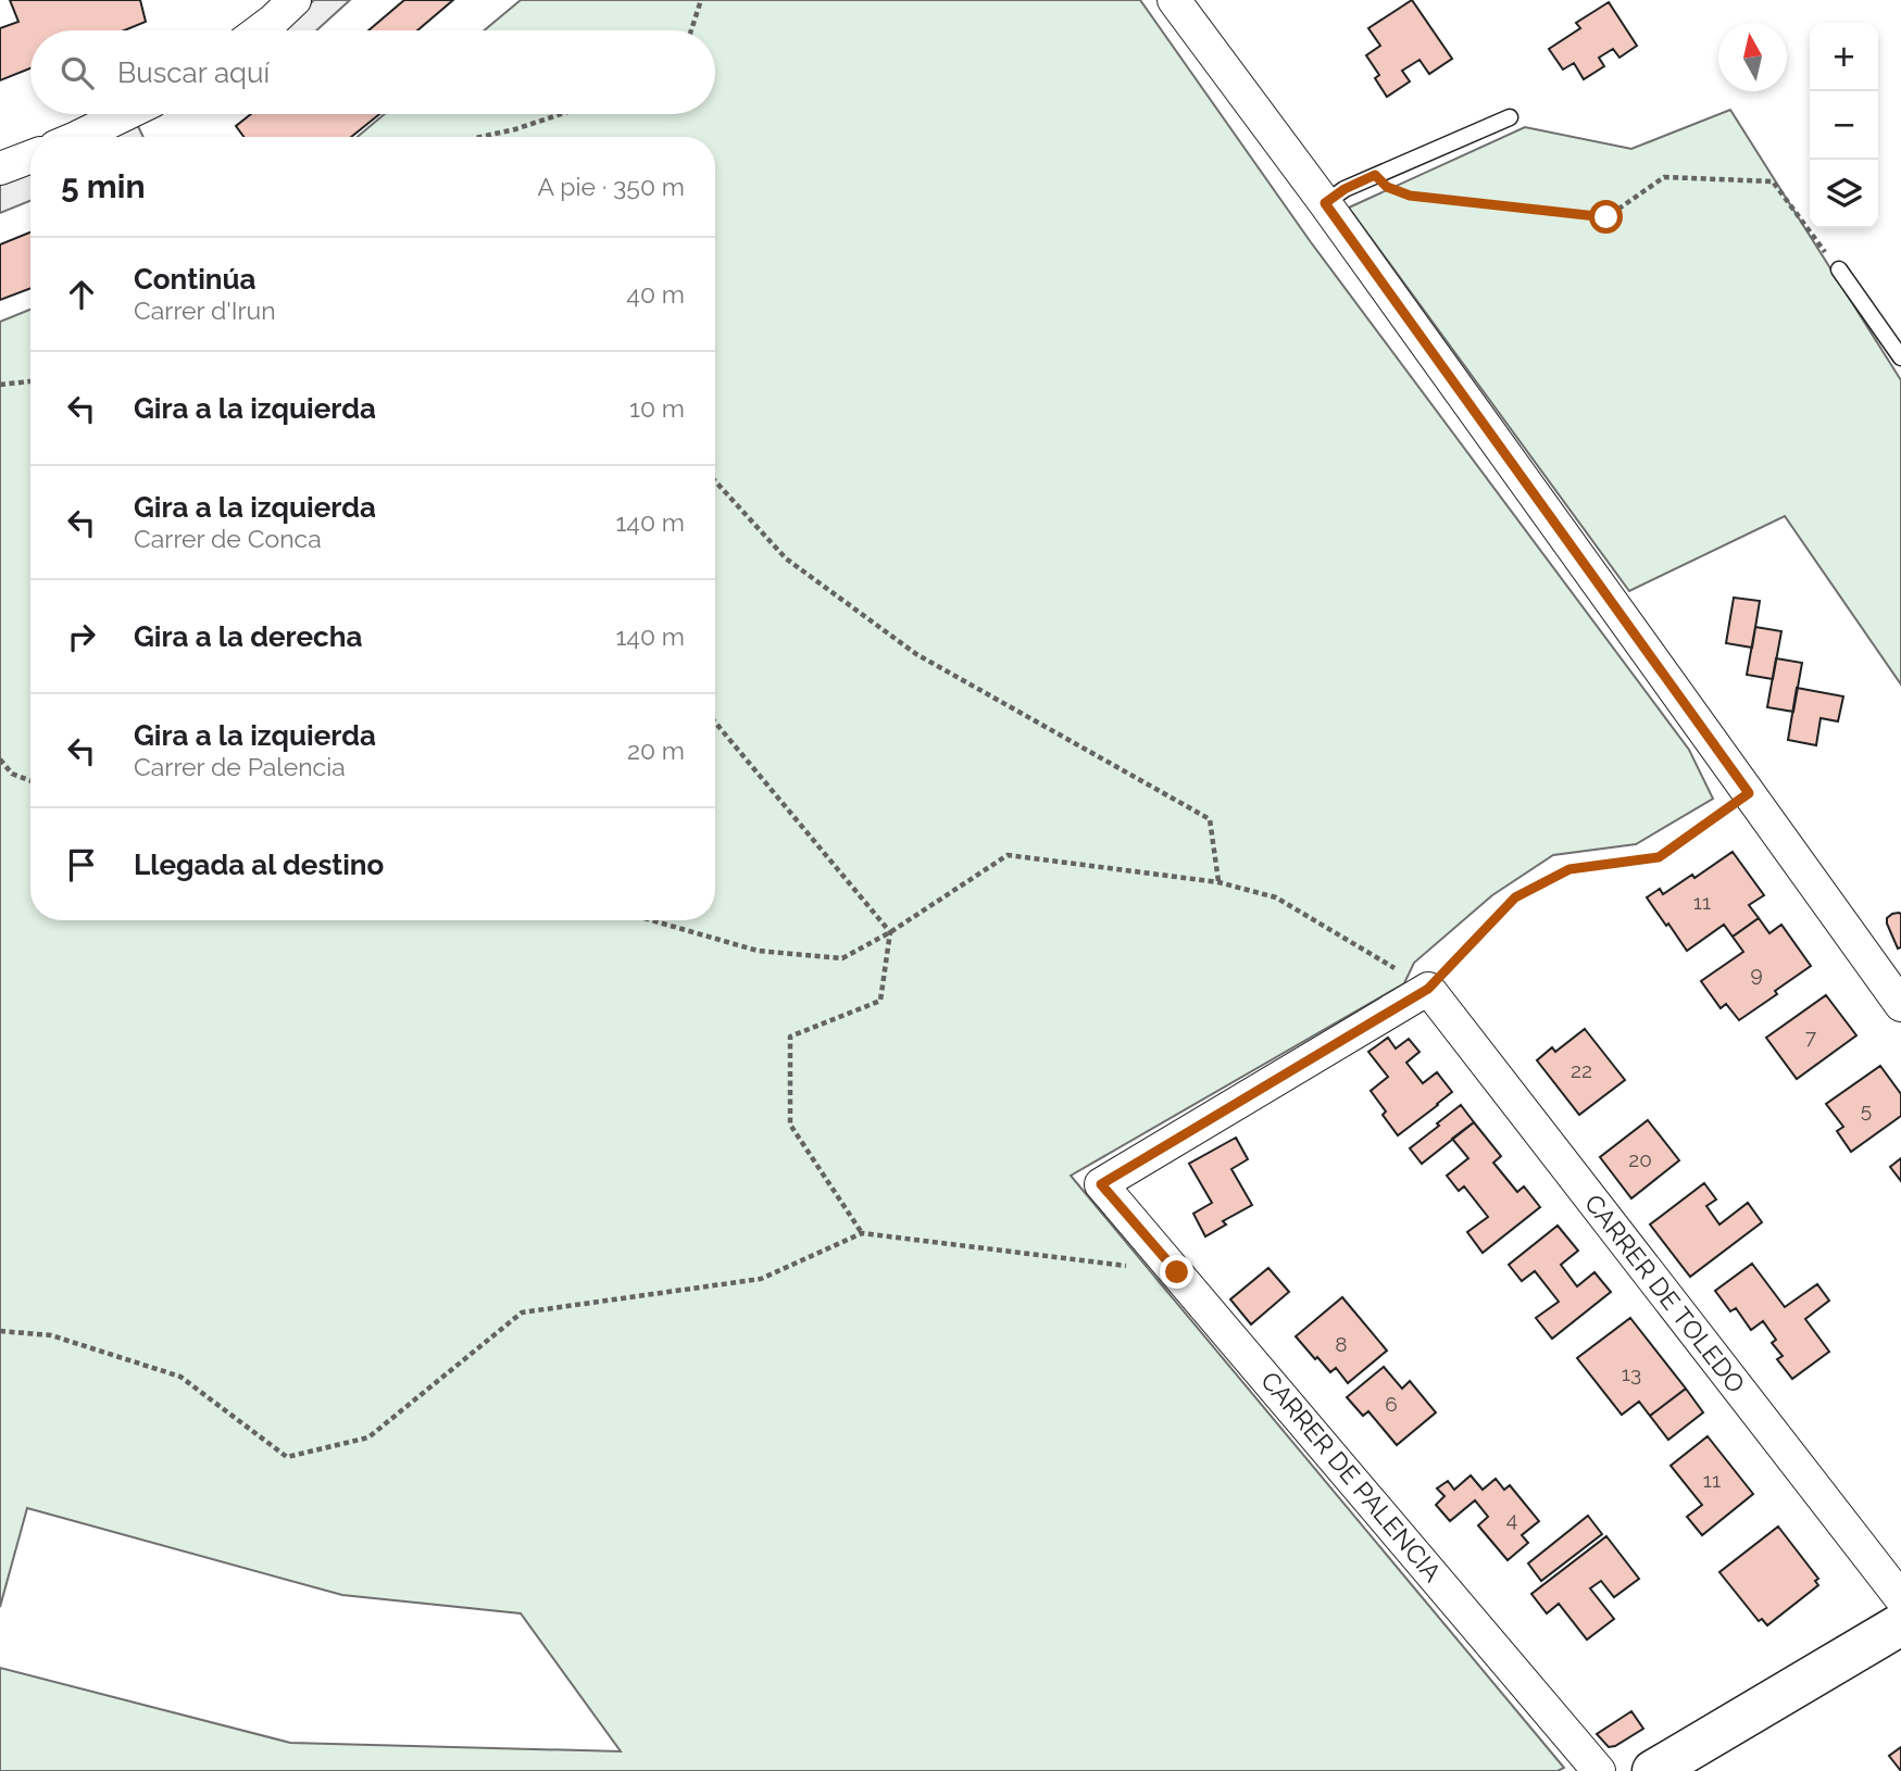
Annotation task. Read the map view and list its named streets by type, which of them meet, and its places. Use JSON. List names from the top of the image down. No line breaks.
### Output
{"streets":{"street":["CARRER DE TOLEDO","CARRER DE PALENCIA"]},"crossings":[["CARRER DE TOLEDO","CARRER DE PALENCIA"]],"house_numbers":["11","9","7","22","5","20","8","13","6","11","4"],"north":"top","page":{"map_buttons":["+","−"],"search":"Buscar aquí","heading":["5 min","A pie · 350 m"],"list":[["Continúa","Carrer d'Irun","40 m"],["Gira a la izquierda","10 m"],["Gira a la izquierda","Carrer de Conca","140 m"],["Gira a la derecha","140 m"],["Gira a la izquierda","Carrer de Palencia","20 m"],"Llegada al destino"]}}
